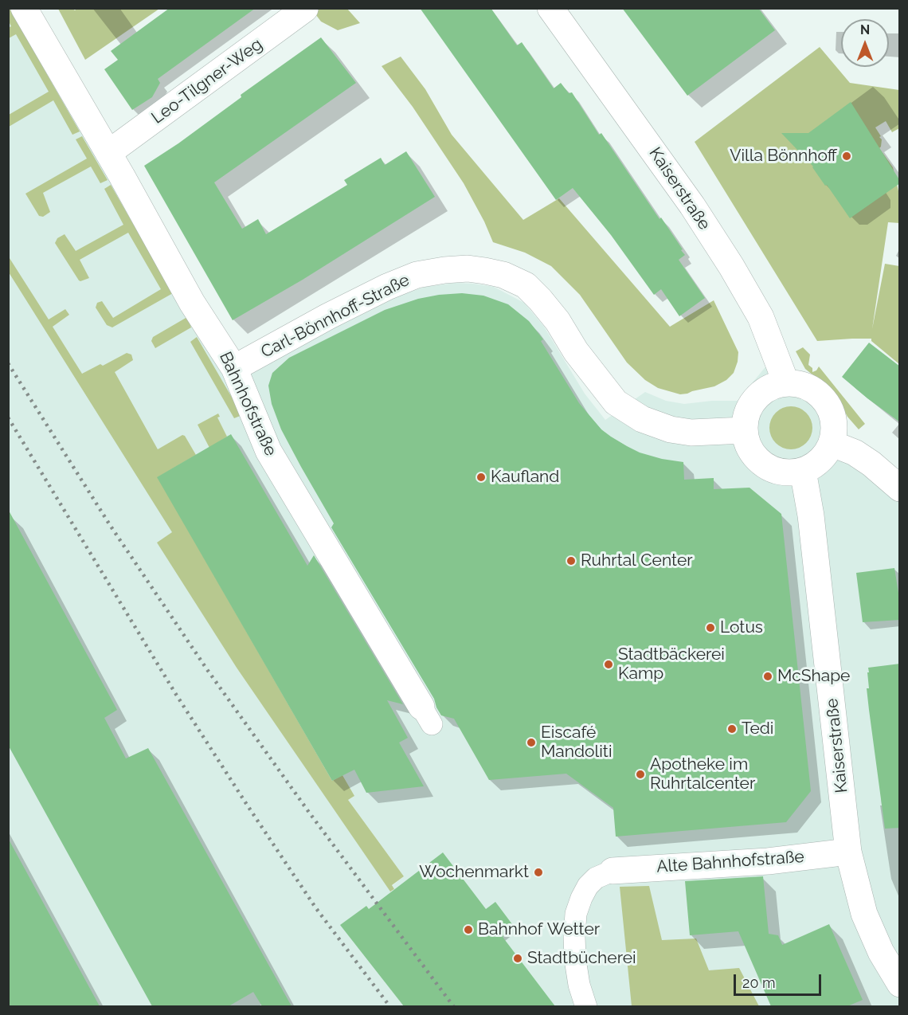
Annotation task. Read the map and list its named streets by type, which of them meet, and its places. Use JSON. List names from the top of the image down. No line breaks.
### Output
{"streets":{"street":["Leo-Tilgner-Weg","Kaiserstraße","Carl-Bönnhoff-Straße","Bahnhofstraße","Alte Bahnhofstraße"]},"crossings":[["Leo-Tilgner-Weg","Bahnhofstraße"],["Kaiserstraße","Carl-Bönnhoff-Straße"],["Kaiserstraße","Alte Bahnhofstraße"],["Carl-Bönnhoff-Straße","Bahnhofstraße"]],"places":["Villa Bönnhoff","Kaufland","Ruhrtal Center","Lotus","Stadtbäckerei Kamp","McShape","Tedi","Eiscafé Mandoliti","Apotheke im Ruhrtalcenter","Wochenmarkt","Bahnhof Wetter","Stadtbücherei"],"scale_bar":"20 m","north":"top"}
